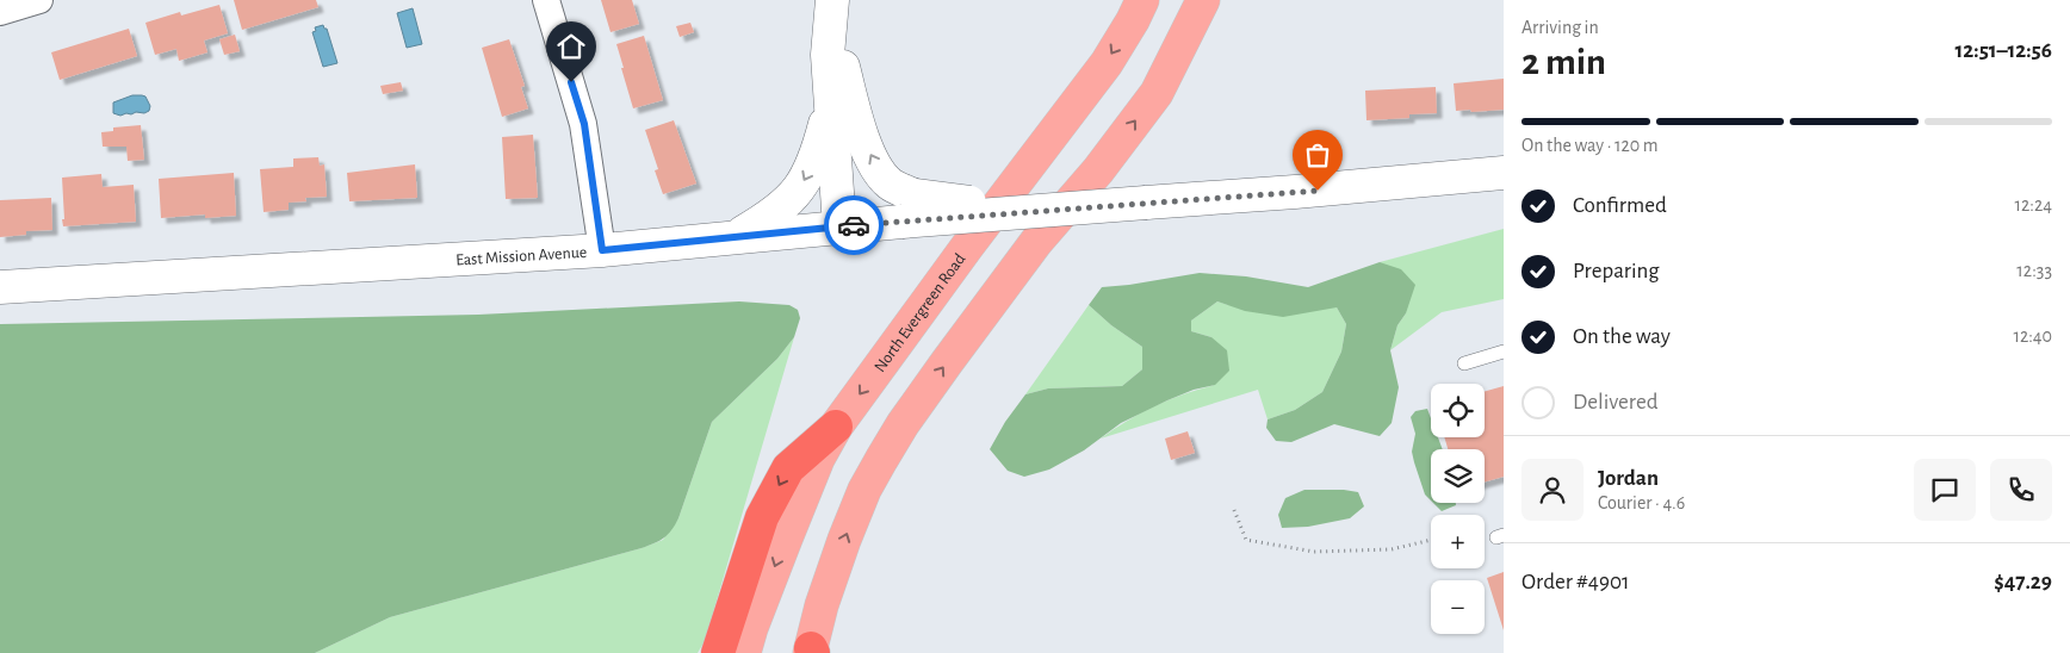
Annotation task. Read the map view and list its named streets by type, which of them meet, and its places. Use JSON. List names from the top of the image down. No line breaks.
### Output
{"streets":{"main road":["North Evergreen Road"],"street":["East Mission Avenue"]},"page":{"heading":["2 min","Arriving in","12:51–12:56"],"panel":["Jordan","Courier · 4.6","Order #4901","$47.29"],"bar":"On the way · 120 m","list":[["Confirmed","12:24"],["Preparing","12:33"],["On the way","12:40"],"Delivered"],"map_buttons":["+","−"]}}
